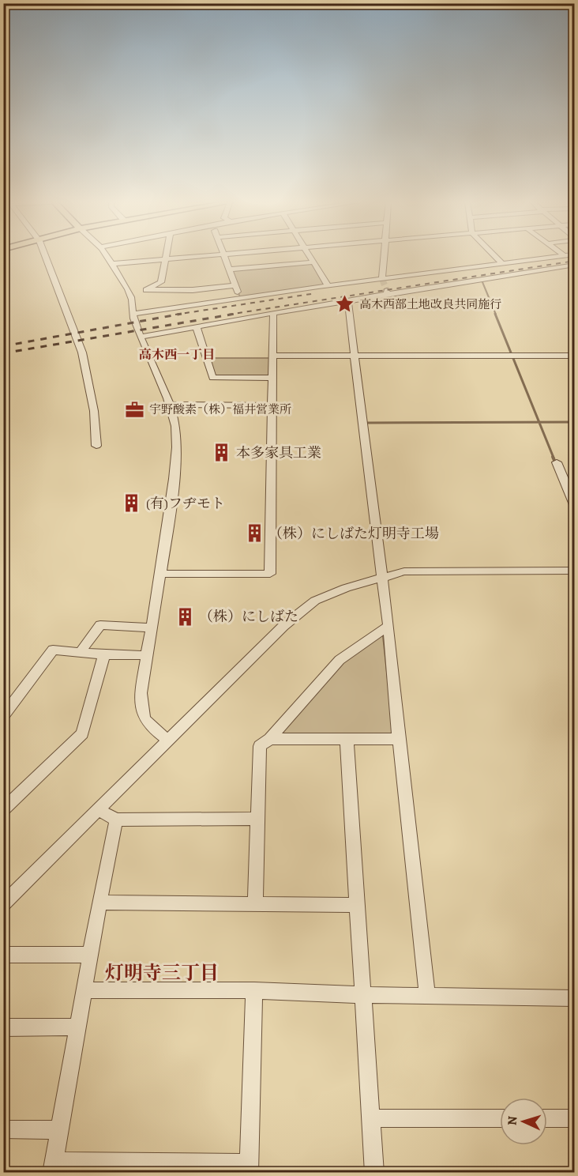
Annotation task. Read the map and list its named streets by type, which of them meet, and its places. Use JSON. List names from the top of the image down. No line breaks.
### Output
{"districts":["高木西一丁目","灯明寺三丁目"],"places":{"place":["高木西部土地改良共同施行"],"office":["宇野酸素（株）福井営業所"],"building":["本多家具工業","(有)フヂモト","（株）にしばた灯明寺工場","（株）にしばた"]},"north":"left"}
